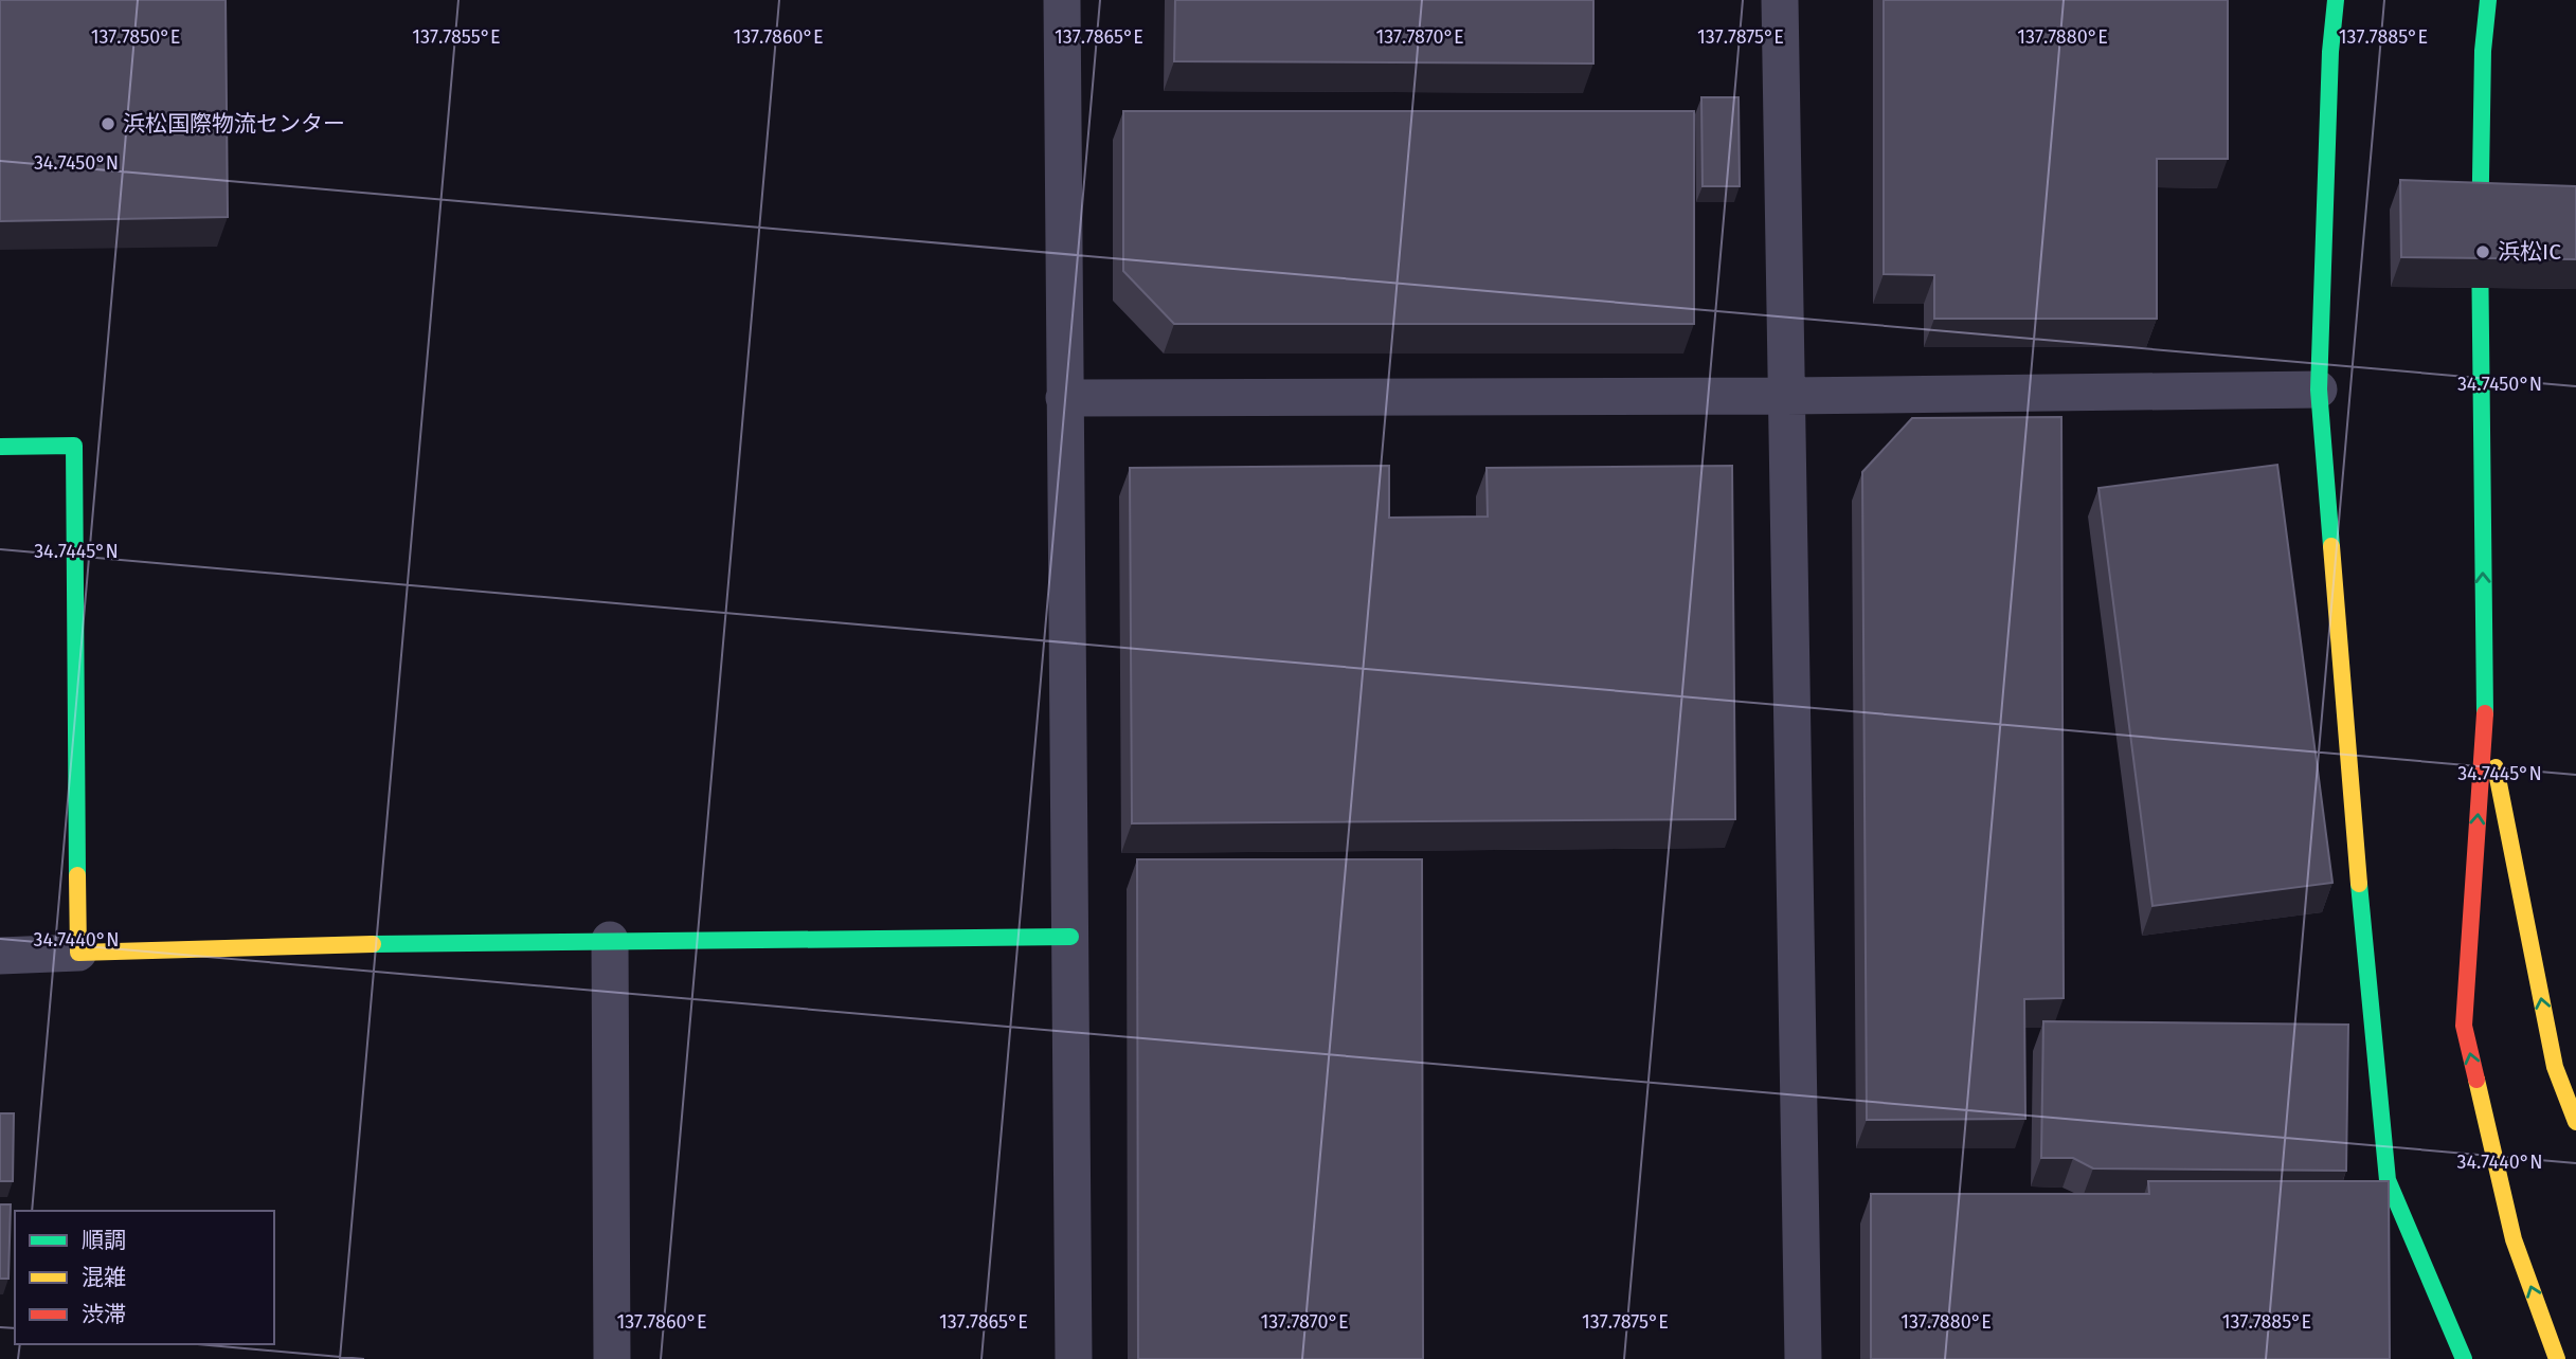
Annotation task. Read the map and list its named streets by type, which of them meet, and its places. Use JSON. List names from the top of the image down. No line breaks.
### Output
{"places":["浜松国際物流センター","浜松IC"],"legend":["順調","混雑","渋滞"],"coordinates":["137.7850°E","137.7855°E","137.7860°E","137.7865°E","137.7870°E","137.7875°E","137.7880°E","137.7885°E","34.7450°N","34.7445°N","34.7440°N"]}
